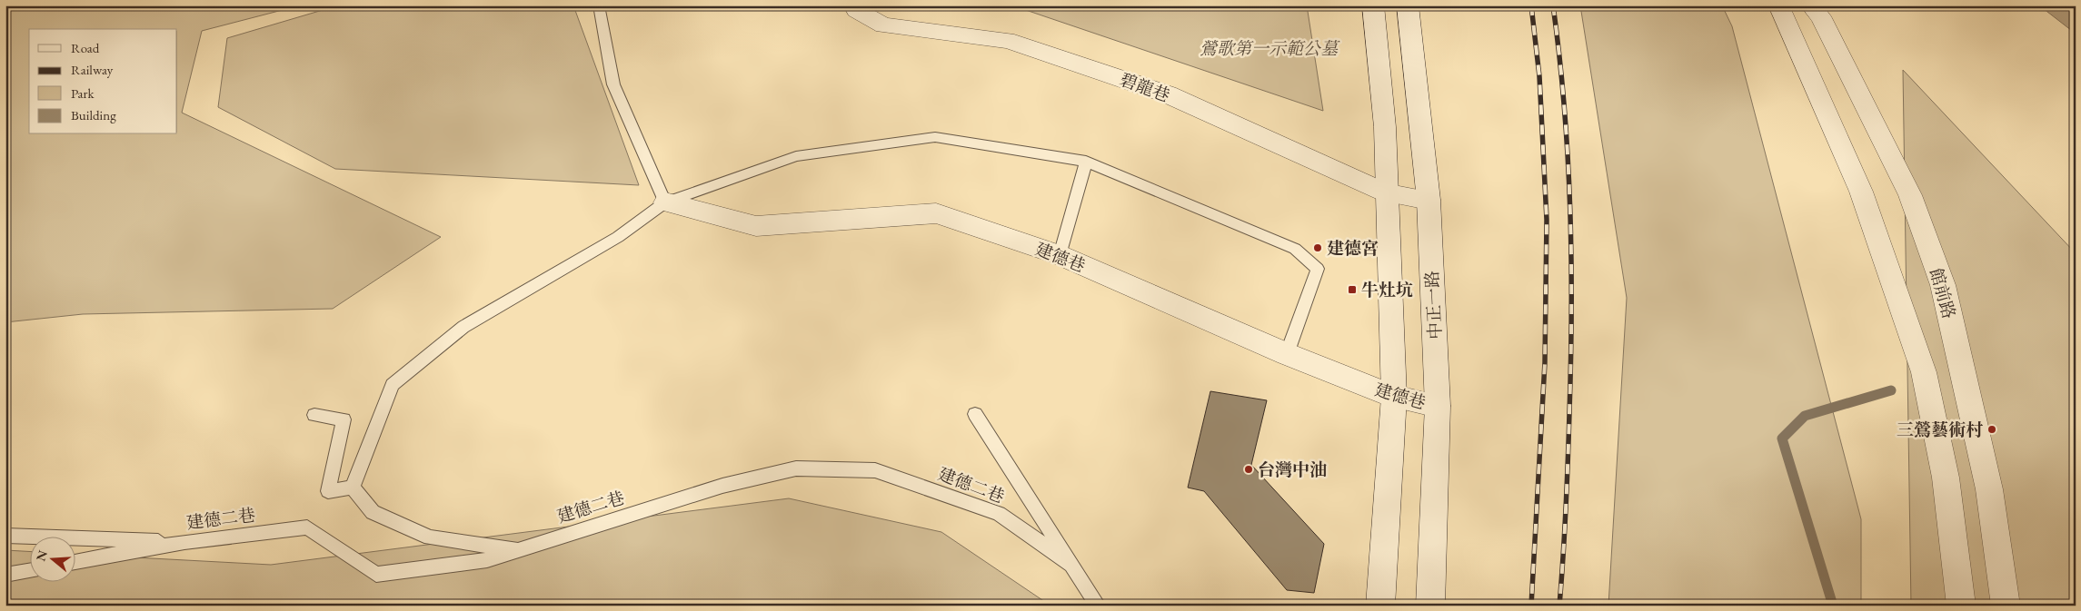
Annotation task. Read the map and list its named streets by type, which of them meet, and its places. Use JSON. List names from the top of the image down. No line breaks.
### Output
{"streets":{"street":["碧龍巷","建德巷","館前路","中正一路"],"lane":["建德二巷"]},"crossings":[["碧龍巷","中正一路"],["建德巷","中正一路"]],"parks":["鶯歌第一示範公墓"],"places":{"other":["建德宮","三鶯藝術村","台灣中油"],"transit":["牛灶坑"]},"legend":["Road","Railway","Park","Building"],"north":"left"}
